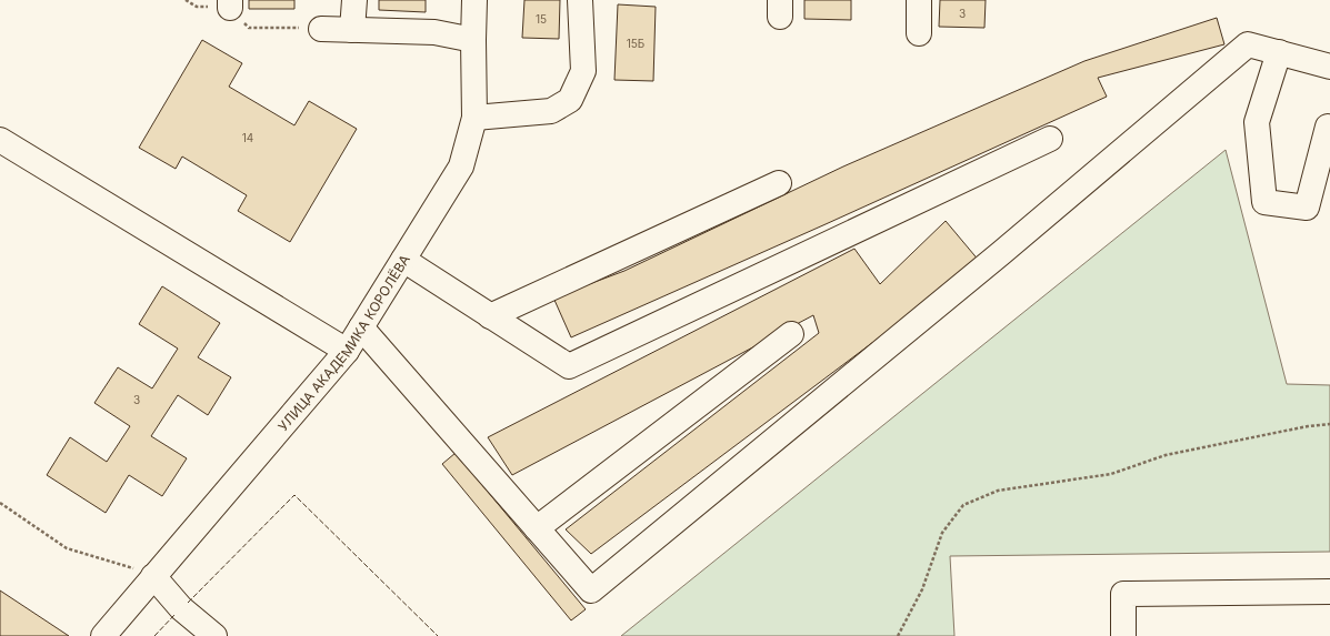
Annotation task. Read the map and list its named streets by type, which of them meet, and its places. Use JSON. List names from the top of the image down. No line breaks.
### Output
{"streets":{"street":["УЛИЦА АКАДЕМИКА КОРОЛЁВА"]},"house_numbers":["3","15","15Б","14","3"]}
